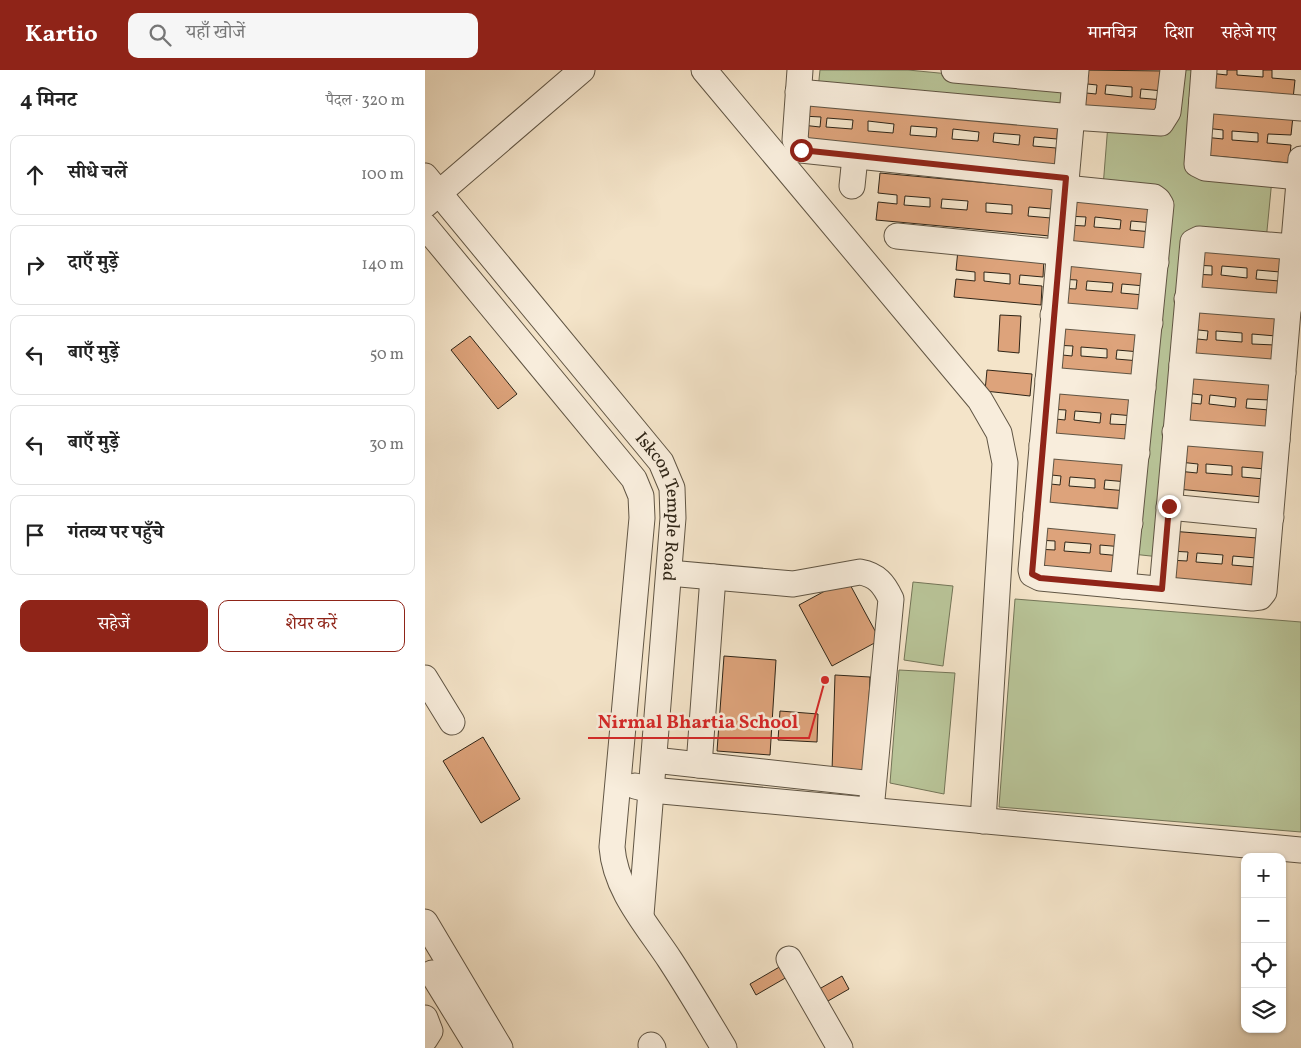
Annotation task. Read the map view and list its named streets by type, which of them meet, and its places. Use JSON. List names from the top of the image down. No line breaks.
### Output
{"streets":{"street":["Iskcon Temple Road"]},"places":["Nirmal Bhartia School"],"page":{"header":"Kartio","search":"यहाँ खोजें","nav":["मानचित्र","दिशा","सहेजे गए"],"heading":["4 मिनट","पैदल · 320 m"],"list":[["सीधे चलें","100 m"],["दाएँ मुड़ें","140 m"],["बाएँ मुड़ें","50 m"],["बाएँ मुड़ें","30 m"],"गंतव्य पर पहुँचे"],"buttons":["सहेजें","शेयर करें"],"map_buttons":["+","−"]}}
